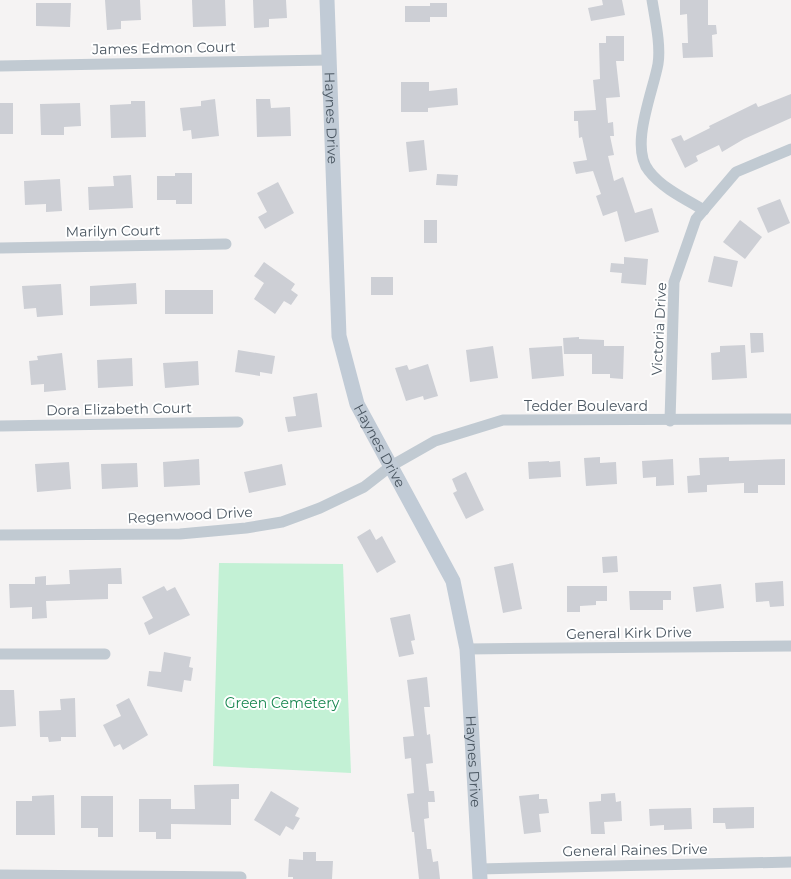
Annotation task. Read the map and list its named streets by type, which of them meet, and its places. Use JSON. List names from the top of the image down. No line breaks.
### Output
{"streets":{"street":["James Edmon Court","Haynes Drive","Marilyn Court","Victoria Drive","Tedder Boulevard","Dora Elizabeth Court","Regenwood Drive","General Kirk Drive","General Raines Drive"]},"crossings":[["James Edmon Court","Haynes Drive"],["Haynes Drive","Tedder Boulevard"],["Haynes Drive","Regenwood Drive"],["Haynes Drive","General Kirk Drive"],["Haynes Drive","General Raines Drive"],["Victoria Drive","Tedder Boulevard"],["Tedder Boulevard","Regenwood Drive"]],"parks":["Green Cemetery"]}
